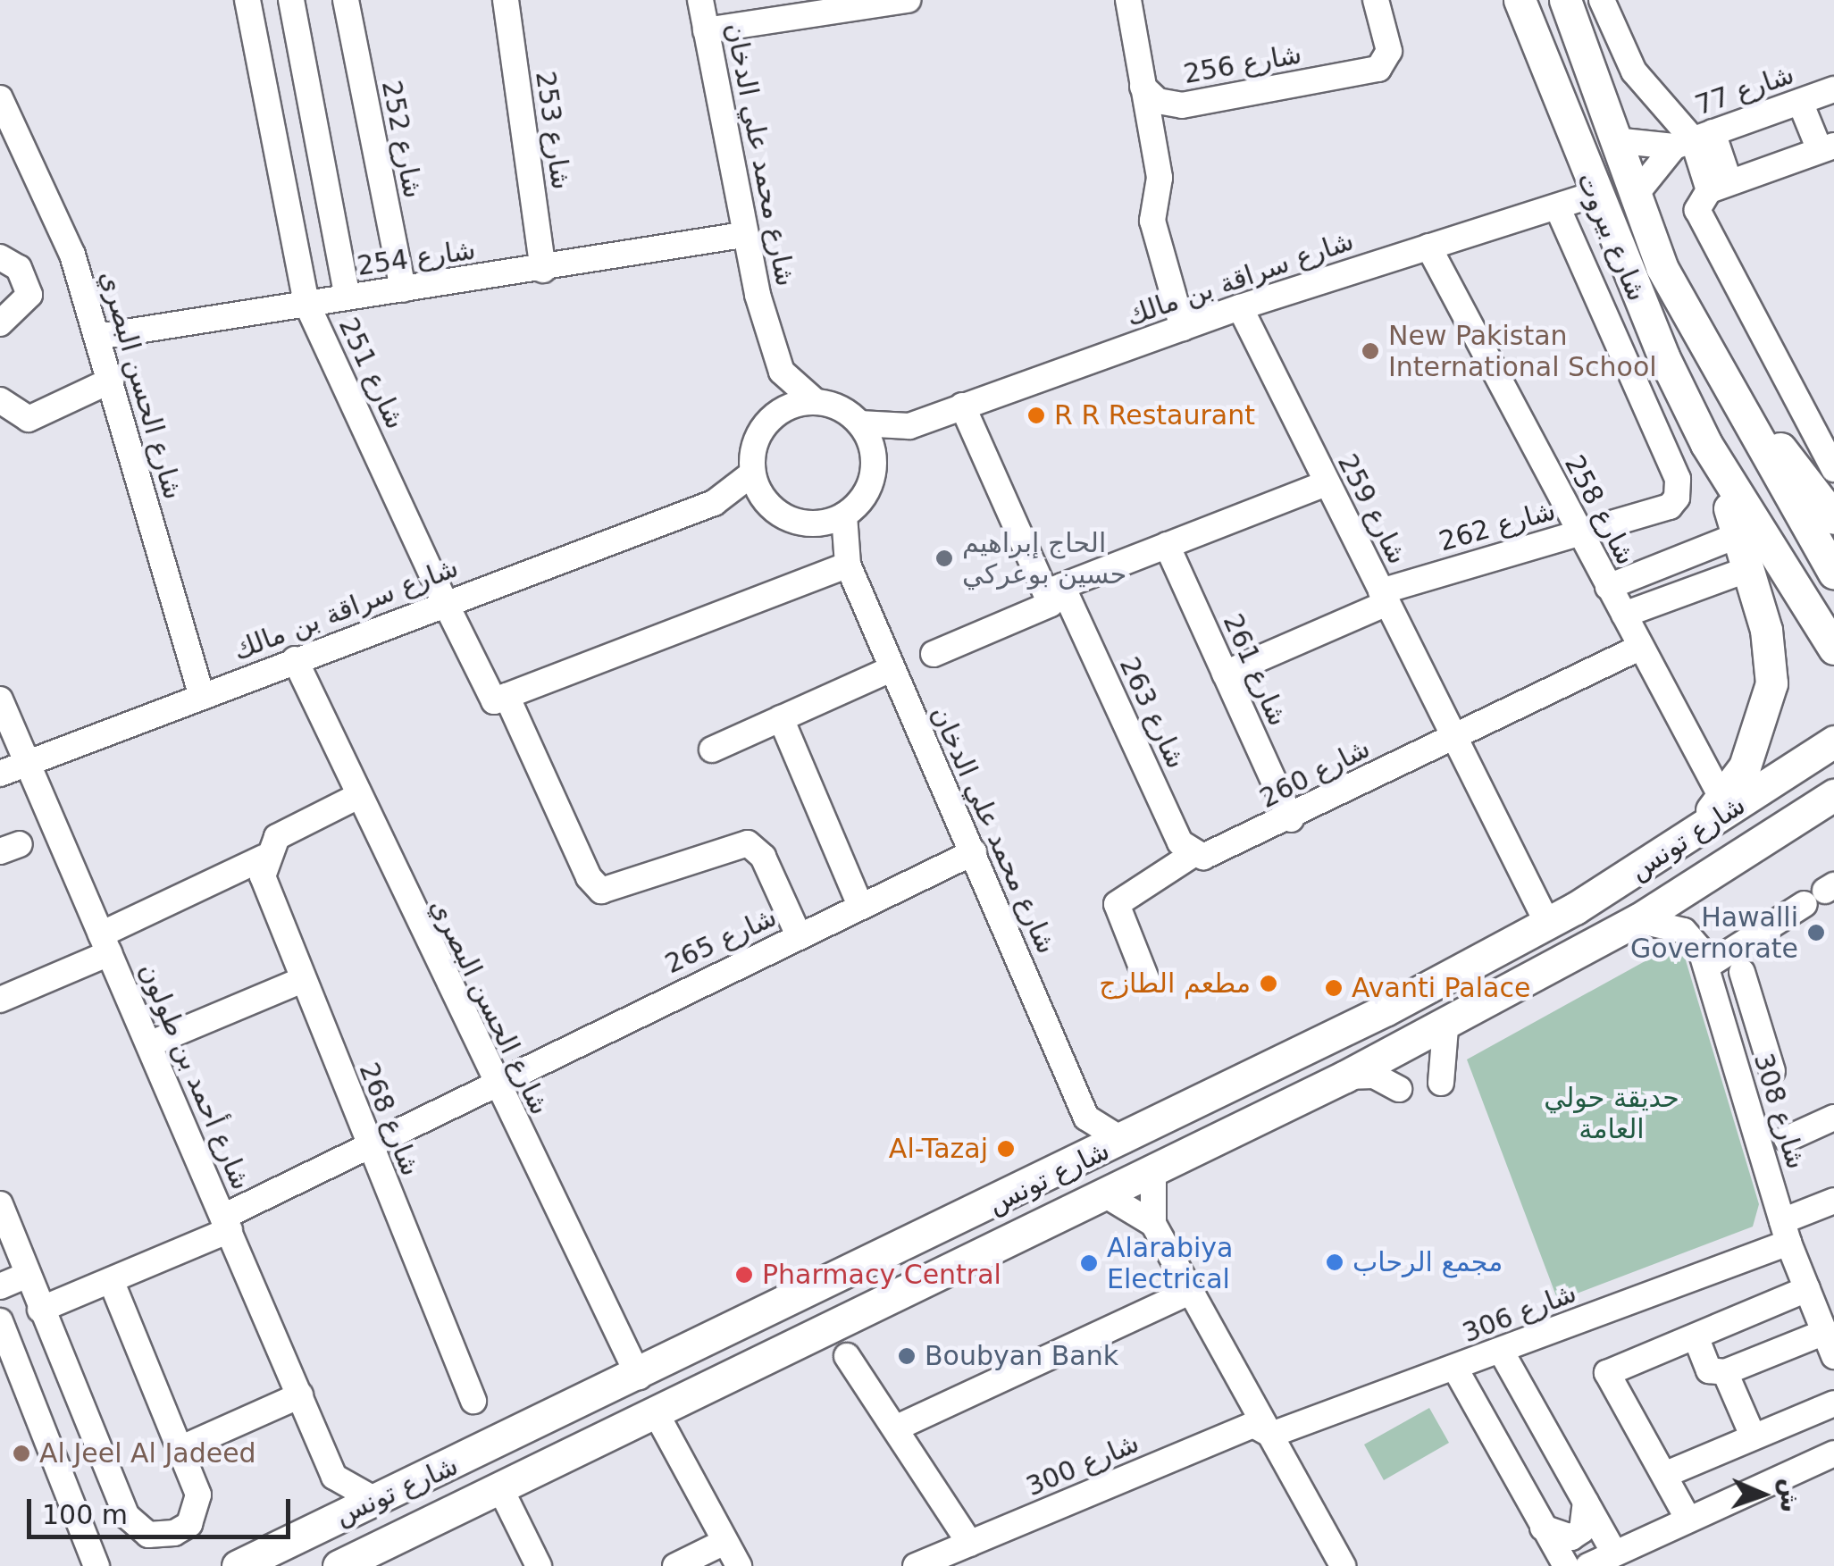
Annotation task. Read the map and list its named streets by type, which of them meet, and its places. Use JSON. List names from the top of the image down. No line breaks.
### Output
{"streets":{"main road":["شارع بيروت","شارع تونس"],"street":["شارع 256","شارع 77","شارع 253","شارع 252","شارع محمد علي الدخان","شارع 254","شارع سراقة بن مالك","شارع 251","شارع الحسن البصري","شارع 259","شارع 258","شارع 262","شارع 261","شارع 263","شارع 260","شارع 265","شارع أحمد بن طولون","شارع 308","شارع 268","شارع 306","شارع 300"]},"crossings":[["شارع 77","شارع بيروت"],["شارع 253","شارع 254"],["شارع 252","شارع 254"],["شارع محمد علي الدخان","شارع 254"],["شارع محمد علي الدخان","شارع سراقة بن مالك"],["شارع محمد علي الدخان","شارع تونس"],["شارع محمد علي الدخان","شارع 265"],["شارع بيروت","شارع سراقة بن مالك"],["شارع 254","شارع 251"],["شارع 254","شارع الحسن البصري"],["شارع سراقة بن مالك","شارع 251"],["شارع سراقة بن مالك","شارع الحسن البصري"],["شارع سراقة بن مالك","شارع 259"],["شارع سراقة بن مالك","شارع 258"],["شارع سراقة بن مالك","شارع 262"],["شارع سراقة بن مالك","شارع 263"],["شارع سراقة بن مالك","شارع أحمد بن طولون"],["شارع الحسن البصري","شارع تونس"],["شارع الحسن البصري","شارع 265"],["شارع 259","شارع 262"],["شارع 259","شارع 260"],["شارع 258","شارع 262"],["شارع 258","شارع 260"],["شارع 262","شارع 261"],["شارع 261","شارع 260"],["شارع 263","شارع 260"],["شارع 265","شارع أحمد بن طولون"],["شارع 265","شارع 268"],["شارع 308","شارع 306"],["شارع 306","شارع 300"]],"parks":["حديقة حولي العامة"],"places":["New Pakistan International School","R R Restaurant","الحاج إبراهيم حسين بوعركي","Hawalli Governorate","مطعم الطازج","Avanti Palace","Al-Tazaj","مجمع الرحاب","Alarabiya Electrical","Pharmacy Central","Boubyan Bank","Al Jeel Al Jadeed"],"scale_bar":"100 m","north":"right"}
